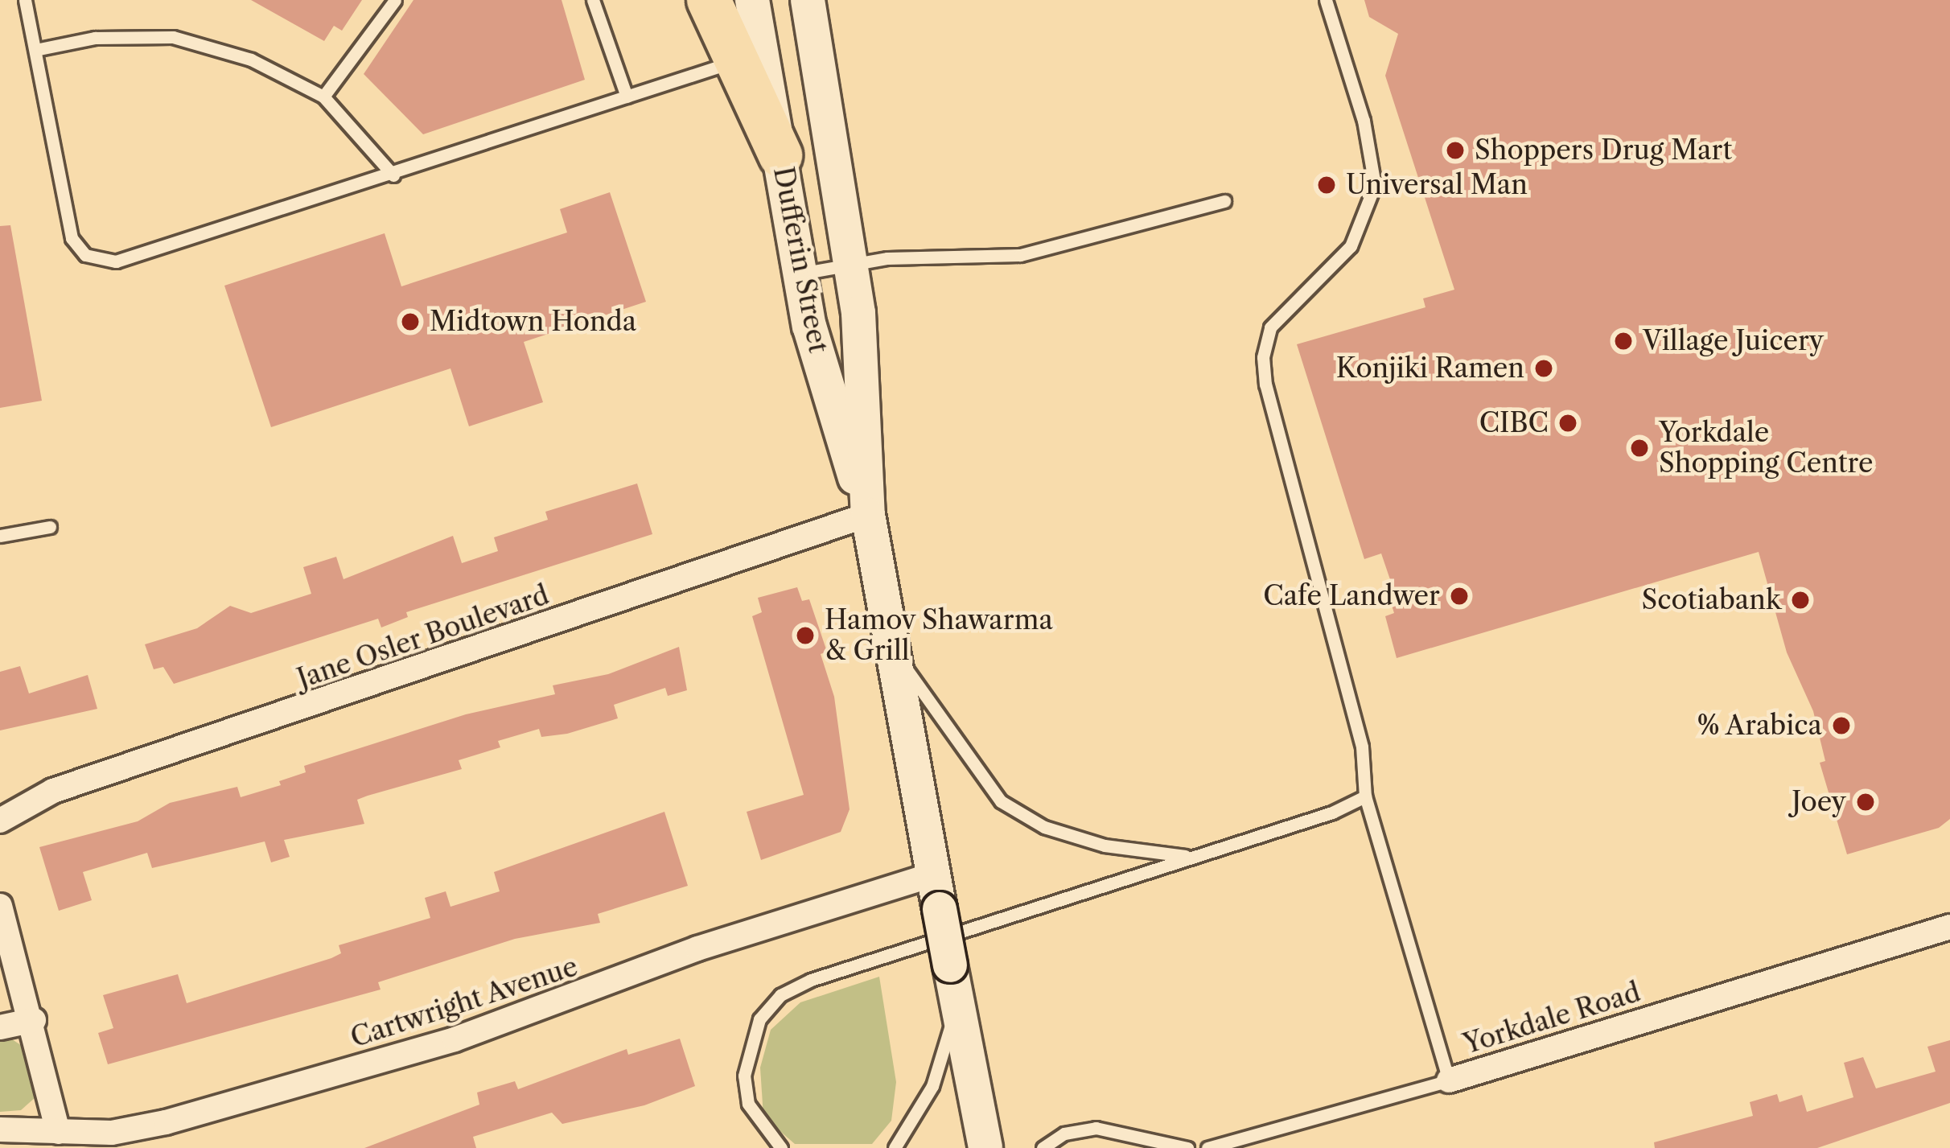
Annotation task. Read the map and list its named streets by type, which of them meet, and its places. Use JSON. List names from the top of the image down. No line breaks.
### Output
{"streets":{"main road":["Dufferin Street"],"street":["Jane Osler Boulevard","Cartwright Avenue","Yorkdale Road"]},"crossings":[["Dufferin Street","Jane Osler Boulevard"],["Dufferin Street","Cartwright Avenue"]],"places":["Shoppers Drug Mart","Universal Man","Midtown Honda","Village Juicery","Konjiki Ramen","CIBC","Yorkdale Shopping Centre","Cafe Landwer","Scotiabank","Hamov Shawarma & Grill","% Arabica","Joey"]}
